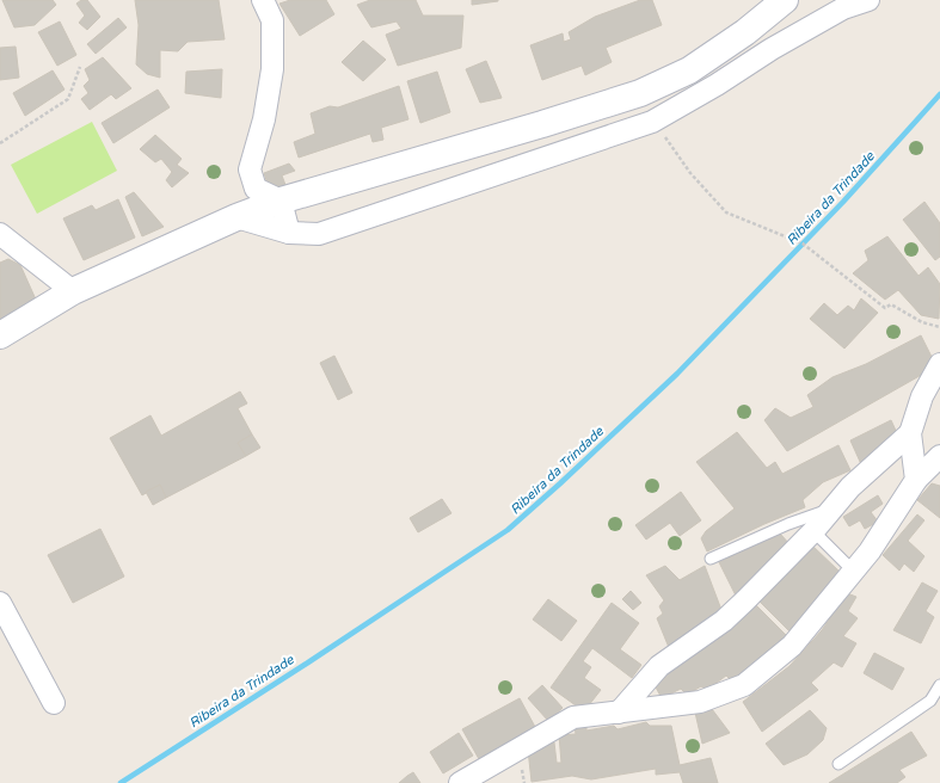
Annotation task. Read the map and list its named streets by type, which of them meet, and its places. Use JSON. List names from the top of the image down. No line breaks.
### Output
{"water":["Ribeira da Trindade"]}
